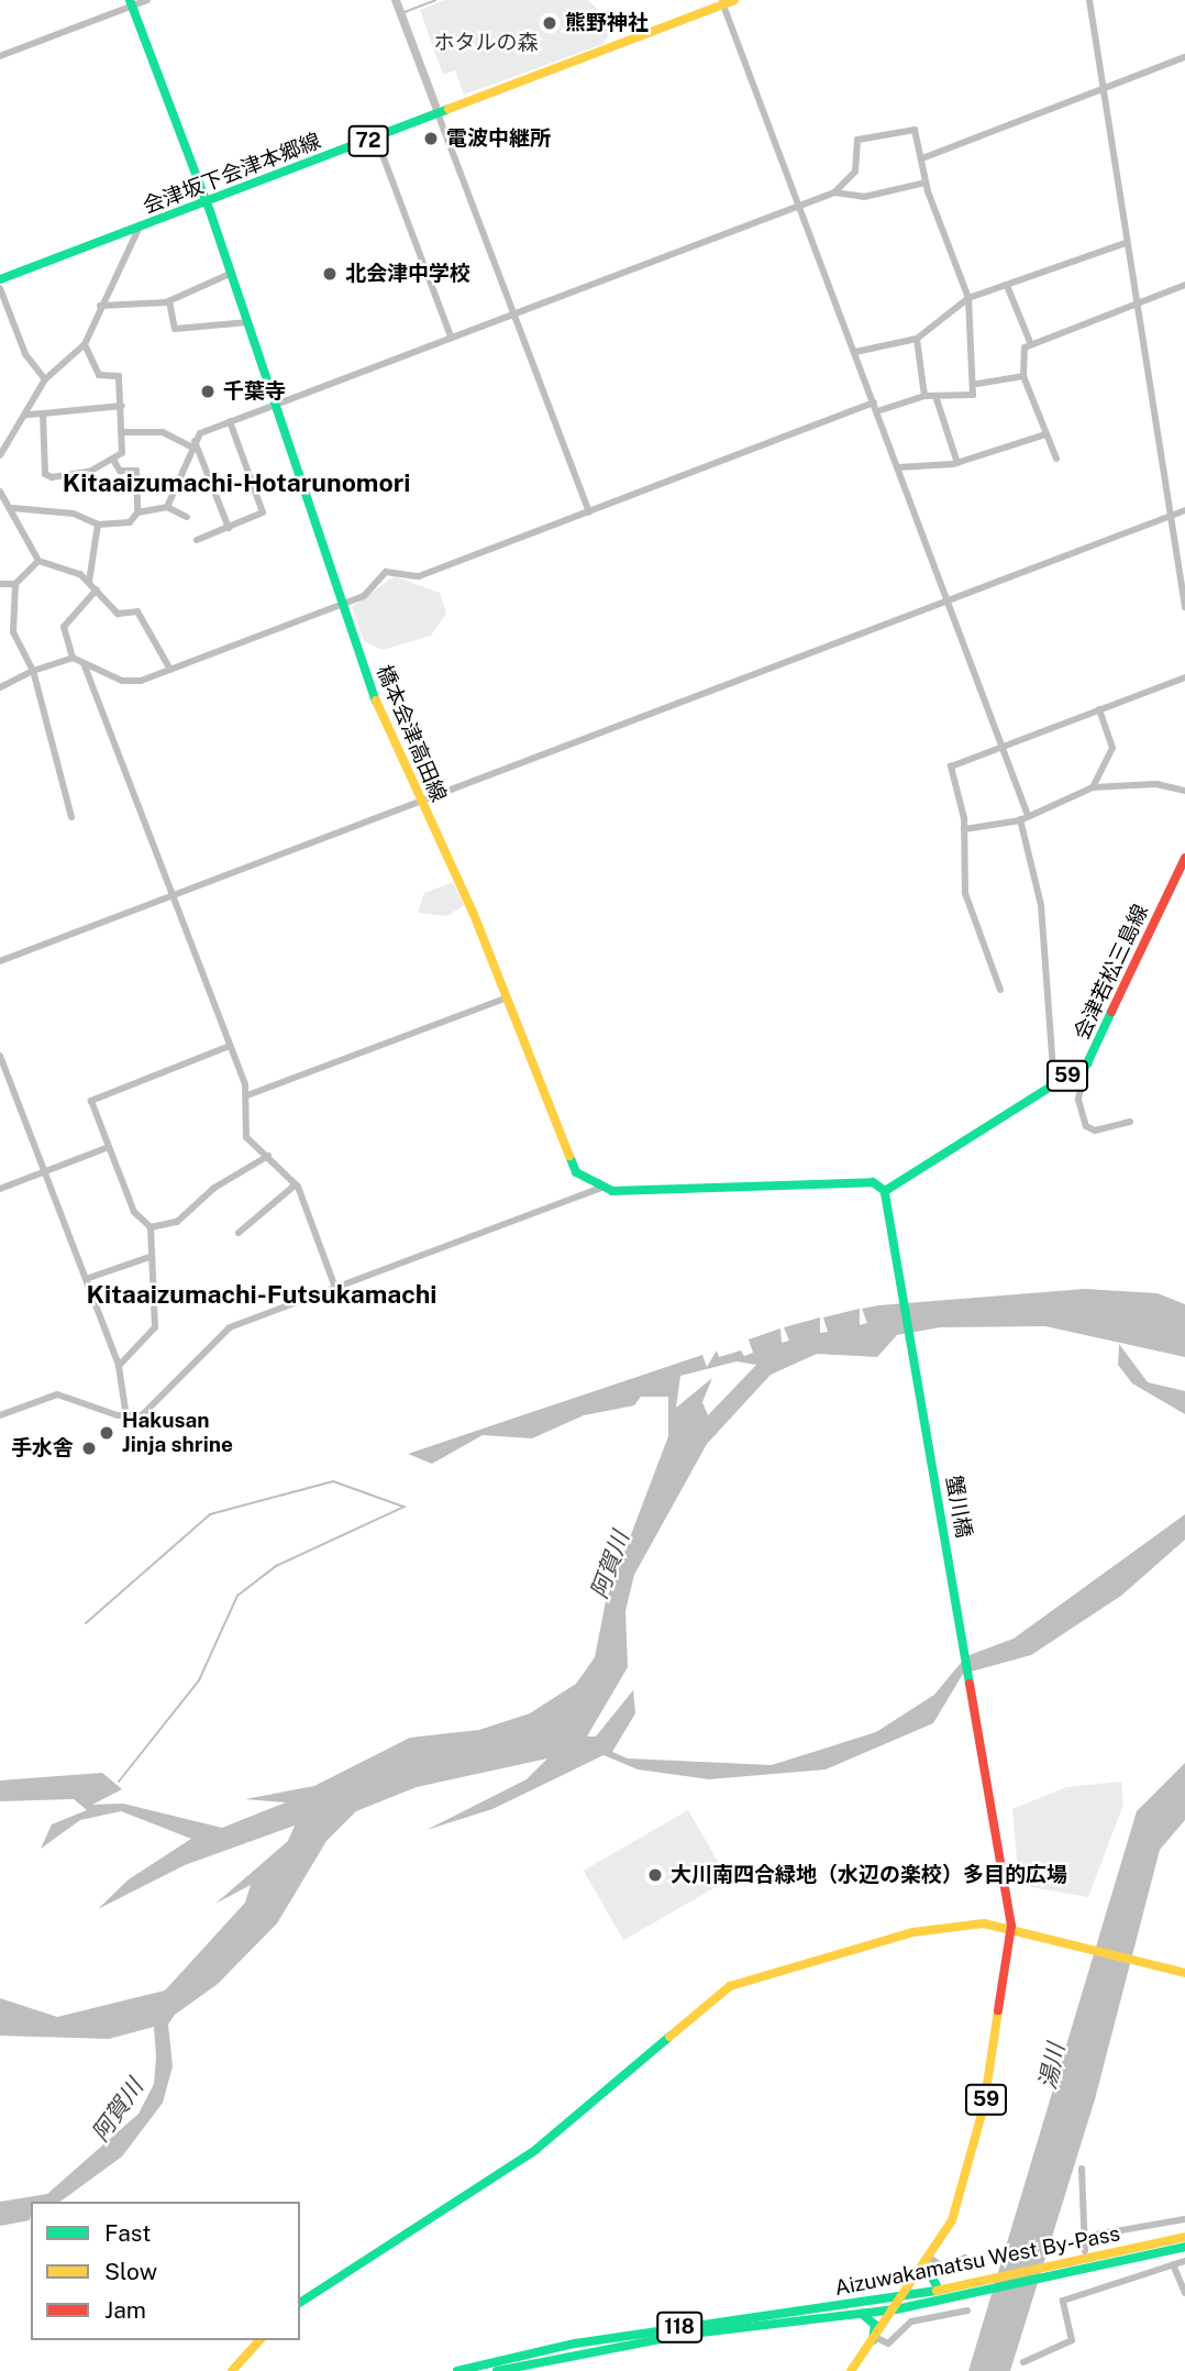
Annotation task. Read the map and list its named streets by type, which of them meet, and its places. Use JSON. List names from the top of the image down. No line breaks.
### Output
{"streets":{"main road":["72","会津坂下会津本郷線","橋本会津高田線","会津若松三島線","59","蟹川橋","Aizuwakamatsu West By-Pass","118"]},"crossings":[["会津坂下会津本郷線","橋本会津高田線"],["会津若松三島線","蟹川橋"],["59","蟹川橋"],["59","Aizuwakamatsu West By-Pass"]],"districts":["Kitaaizumachi-Hotarunomori","Kitaaizumachi-Futsukamachi"],"water":["阿賀川","湯川"],"parks":["ホタルの森"],"places":["熊野神社","電波中継所","北会津中学校","千葉寺","Hakusan Jinja shrine","手水舎","大川南四合緑地（水辺の楽校）多目的広場"],"legend":["Fast","Slow","Jam"]}
